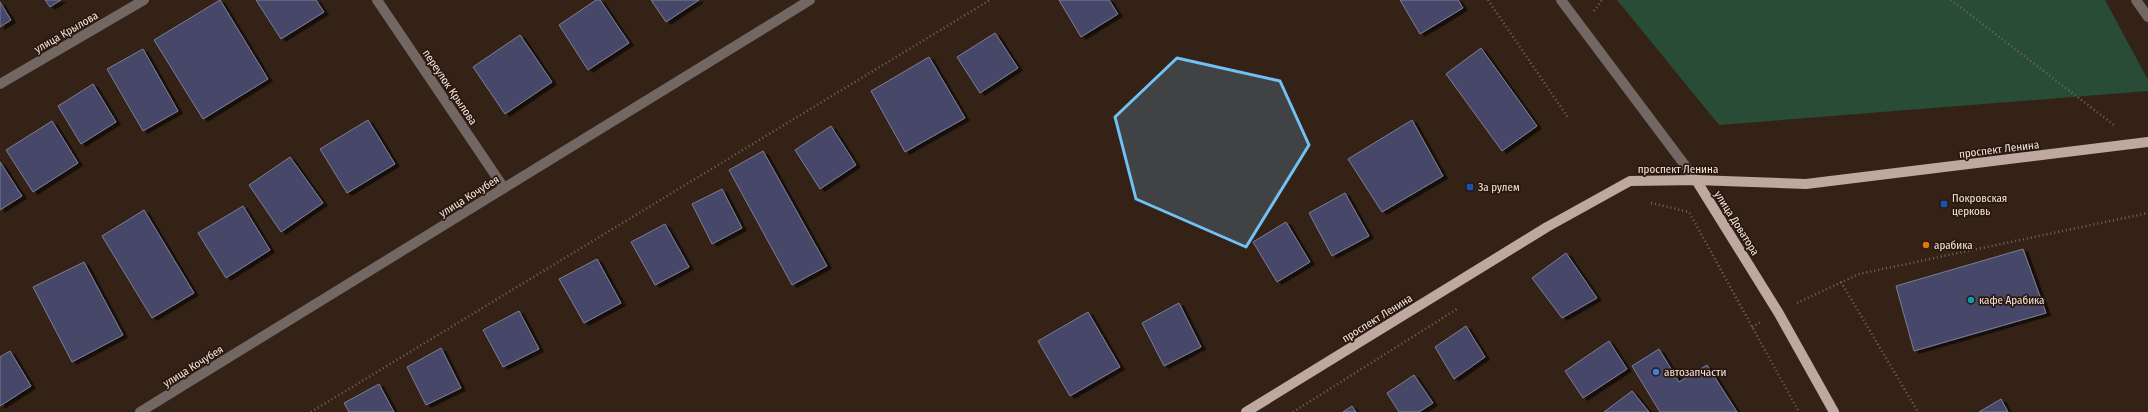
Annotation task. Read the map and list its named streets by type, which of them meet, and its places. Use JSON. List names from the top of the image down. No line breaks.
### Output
{"streets":{"main road":["проспект Ленина","улица Доватора"],"street":["улица Крылова","переулок Крылова","улица Кочубея"]},"crossings":[["переулок Крылова","улица Кочубея"],["проспект Ленина","улица Доватора"]],"places":{"transit":["За рулем","Покровская церковь"],"other":["арабика","кафе Арабика","автозапчасти"]}}
